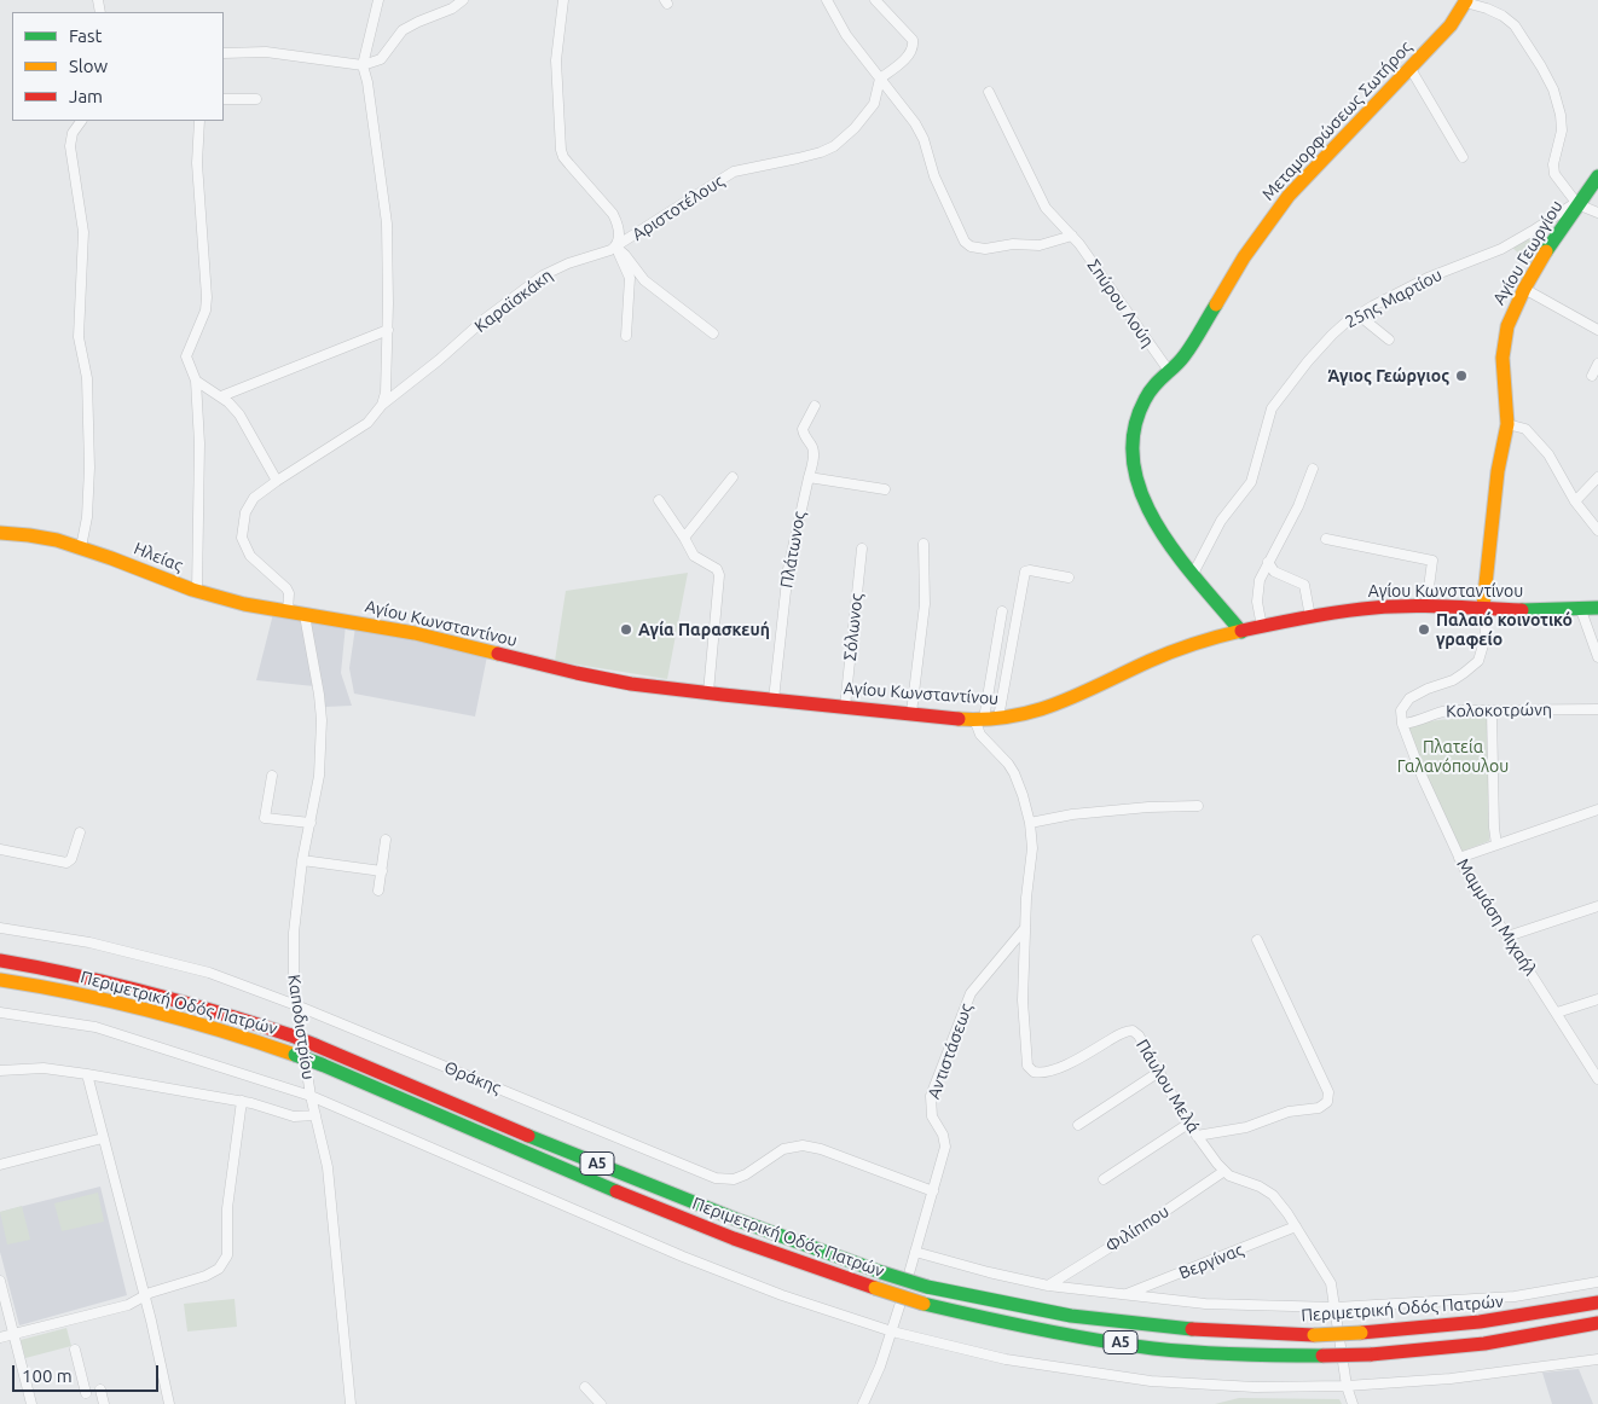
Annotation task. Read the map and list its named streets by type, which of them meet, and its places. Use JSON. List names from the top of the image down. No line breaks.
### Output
{"streets":{"main road":["Μεταμορφώσεως Σωτήρος","Αγίου Γεωργίου","Ηλείας","Αγίου Κωνσταντίνου","Περιμετρική Οδός Πατρών","Α5"],"street":["Αριστοτέλους","25ης Μαρτίου","Καραϊσκάκη","Σπύρου Λούη","Πλάτωνος","Σόλωνος","Κολοκοτρώνη","Μαμμάση Μιχαήλ","Καποδιστρίου","Αντιστάσεως","Θράκης","Πάυλου Μελά","Φιλίππου","Βεργίνας"]},"crossings":[["Μεταμορφώσεως Σωτήρος","25ης Μαρτίου"],["Μεταμορφώσεως Σωτήρος","Σπύρου Λούη"],["Μεταμορφώσεως Σωτήρος","Αγίου Κωνσταντίνου"],["Αριστοτέλους","Καραϊσκάκη"],["Αγίου Γεωργίου","25ης Μαρτίου"],["Αγίου Γεωργίου","Αγίου Κωνσταντίνου"],["Καραϊσκάκη","Ηλείας"],["Πλάτωνος","Αγίου Κωνσταντίνου"],["Ηλείας","Αγίου Κωνσταντίνου"],["Ηλείας","Καποδιστρίου"],["Αγίου Κωνσταντίνου","Σόλωνος"],["Αγίου Κωνσταντίνου","Καποδιστρίου"],["Κολοκοτρώνη","Μαμμάση Μιχαήλ"],["Καποδιστρίου","Θράκης"],["Αντιστάσεως","Θράκης"],["Αντιστάσεως","Πάυλου Μελά"],["Πάυλου Μελά","Φιλίππου"],["Πάυλου Μελά","Βεργίνας"]],"parks":["Πλατεία Γαλανόπουλου"],"places":["Άγιος Γεώργιος","Αγία Παρασκευή","Παλαιό κοινοτικό γραφείο"],"legend":["Fast","Slow","Jam"],"scale_bar":"100 m"}
